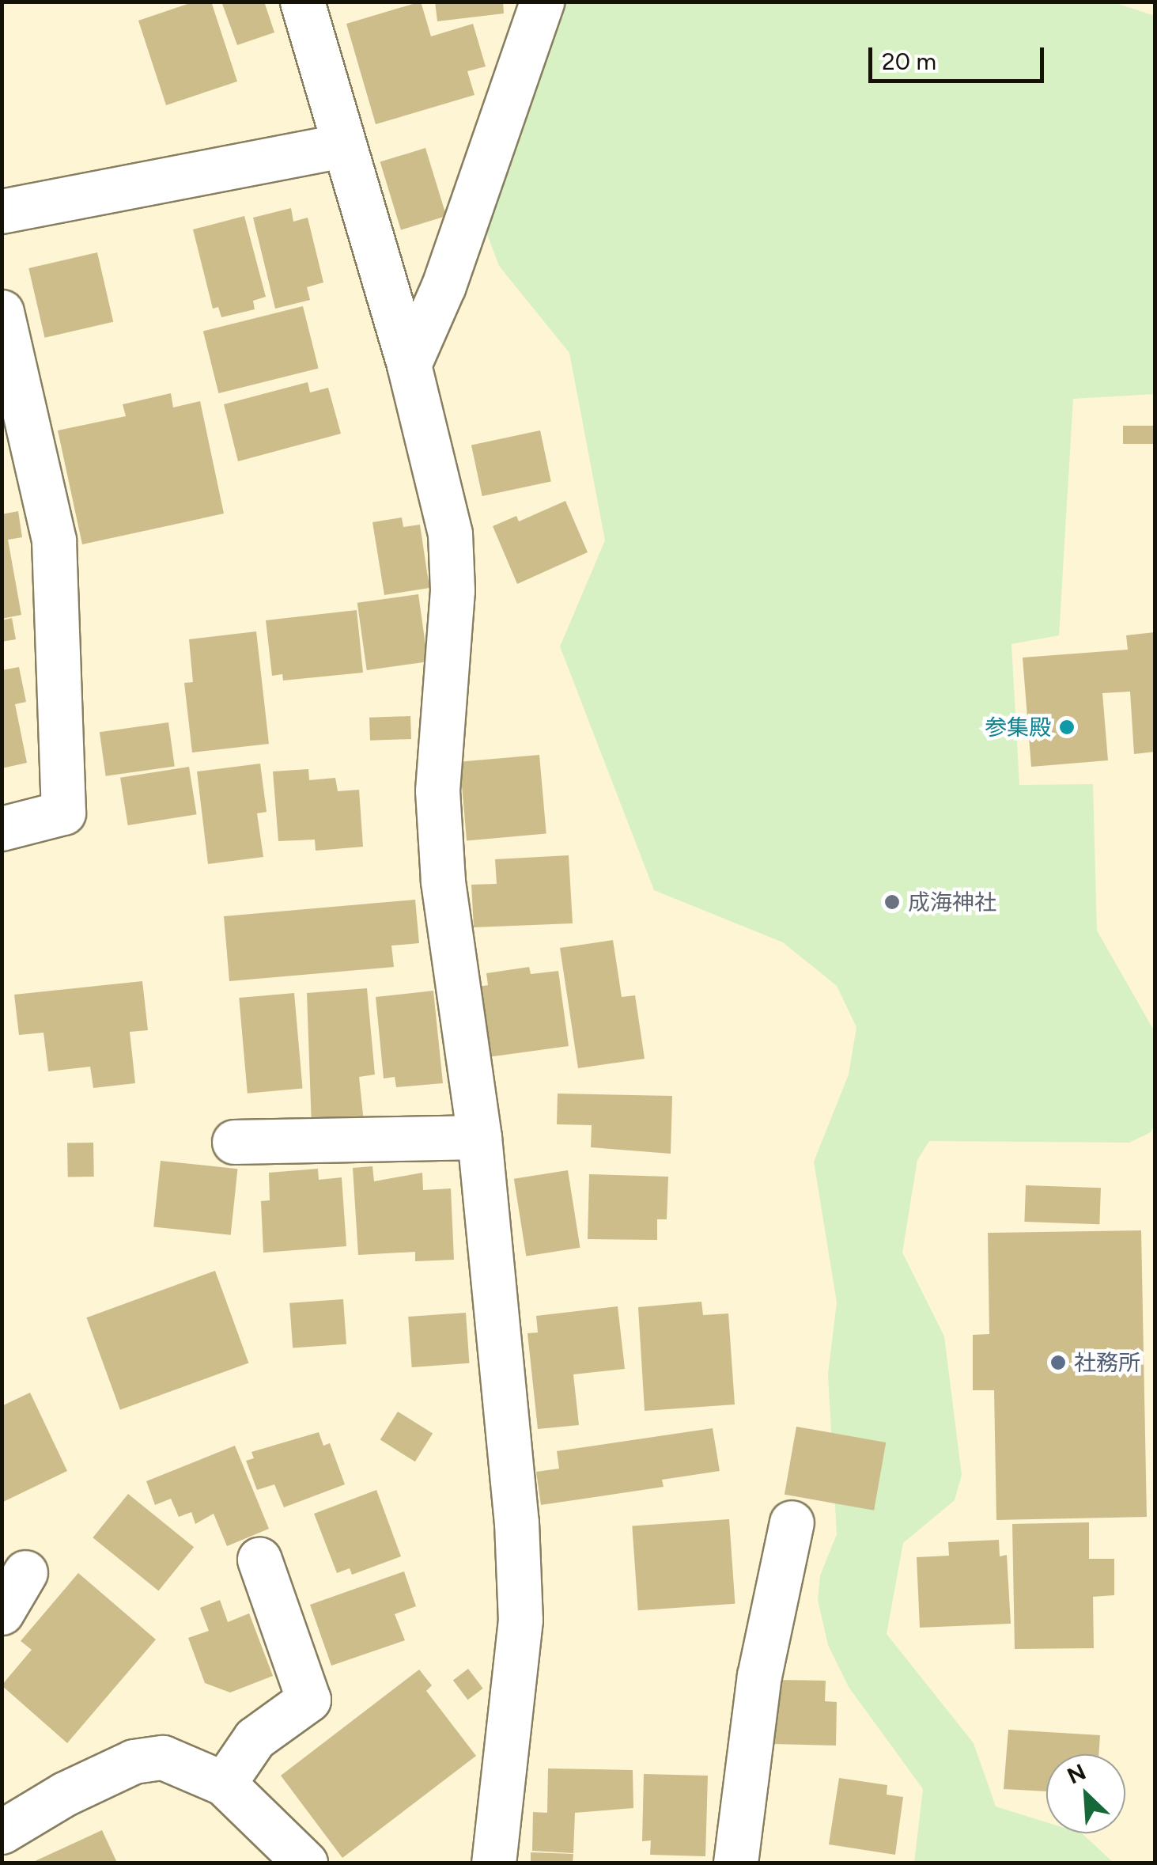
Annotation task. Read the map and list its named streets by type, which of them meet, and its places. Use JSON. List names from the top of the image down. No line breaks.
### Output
{"places":["参集殿","成海神社","社務所"],"scale_bar":"20 m","north":"top left"}
